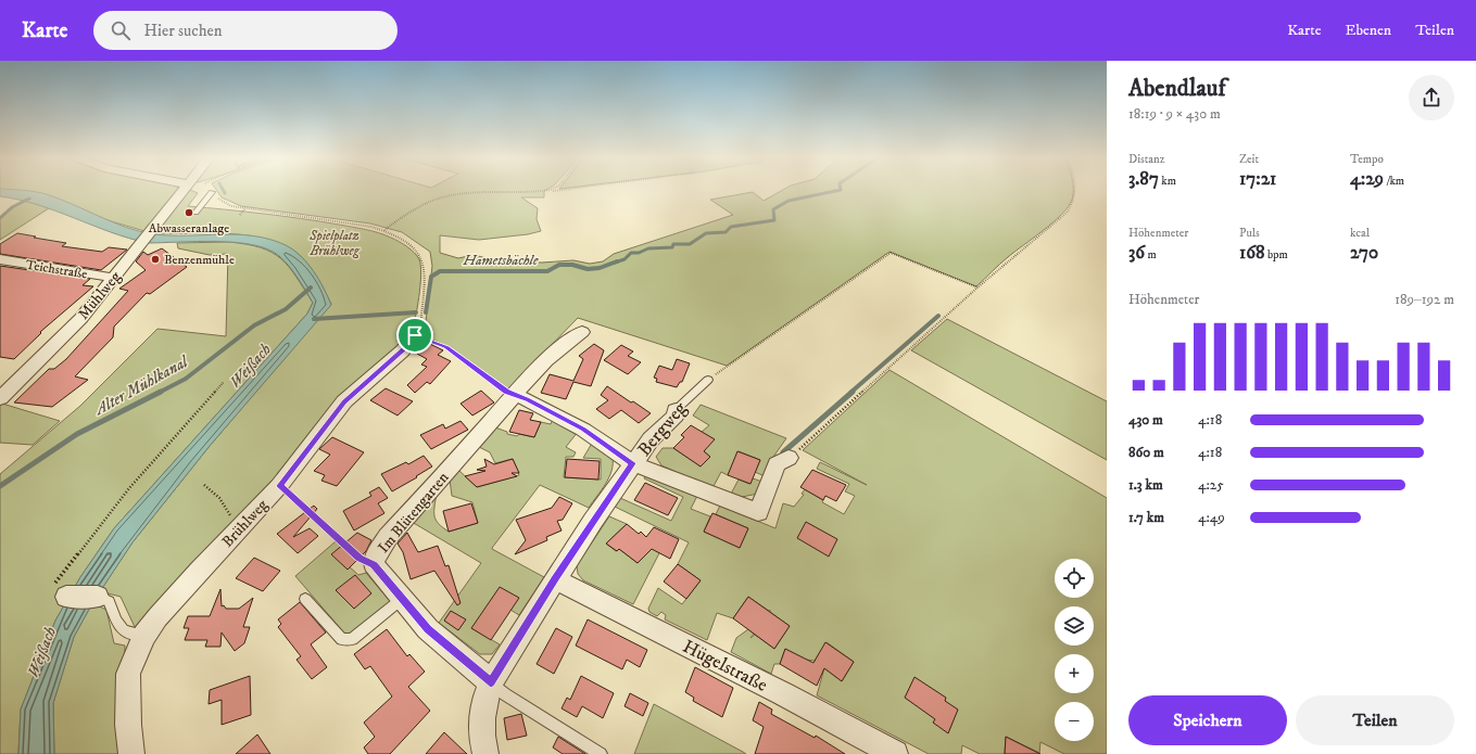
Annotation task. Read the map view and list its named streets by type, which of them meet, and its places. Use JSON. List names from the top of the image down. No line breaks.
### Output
{"streets":{"street":["Teichstraße","Mühlweg","Bergweg","Im Blütengarten","Brühlweg","Hügelstraße"]},"crossings":[["Teichstraße","Mühlweg"],["Bergweg","Im Blütengarten"],["Bergweg","Hügelstraße"]],"water":["Hametsbächle","Weißach","Alter Mühlkanal"],"parks":["Spielplatz Brühlweg"],"places":["Abwasseranlage","Benzenmühle"],"page":{"header":"Karte","search":"Hier suchen","nav":["Karte","Ebenen","Teilen"],"heading":["Abendlauf","18:19 · 9 × 430 m"],"stats":[["Distanz","3.87 km"],["Zeit","17:21"],["Tempo","4:29 /km"],["Höhenmeter","36 m"],["Puls","168 bpm"],["kcal","270"]],"chart":["Höhenmeter","189–192 m"],"list":[{"name":"430 m","note":"4:18"},{"name":"860 m","note":"4:18"},{"name":"1.3 km","note":"4:25"},{"name":"1.7 km","note":"4:49"}],"map_buttons":["+","−"],"buttons":["Speichern","Teilen"]}}
